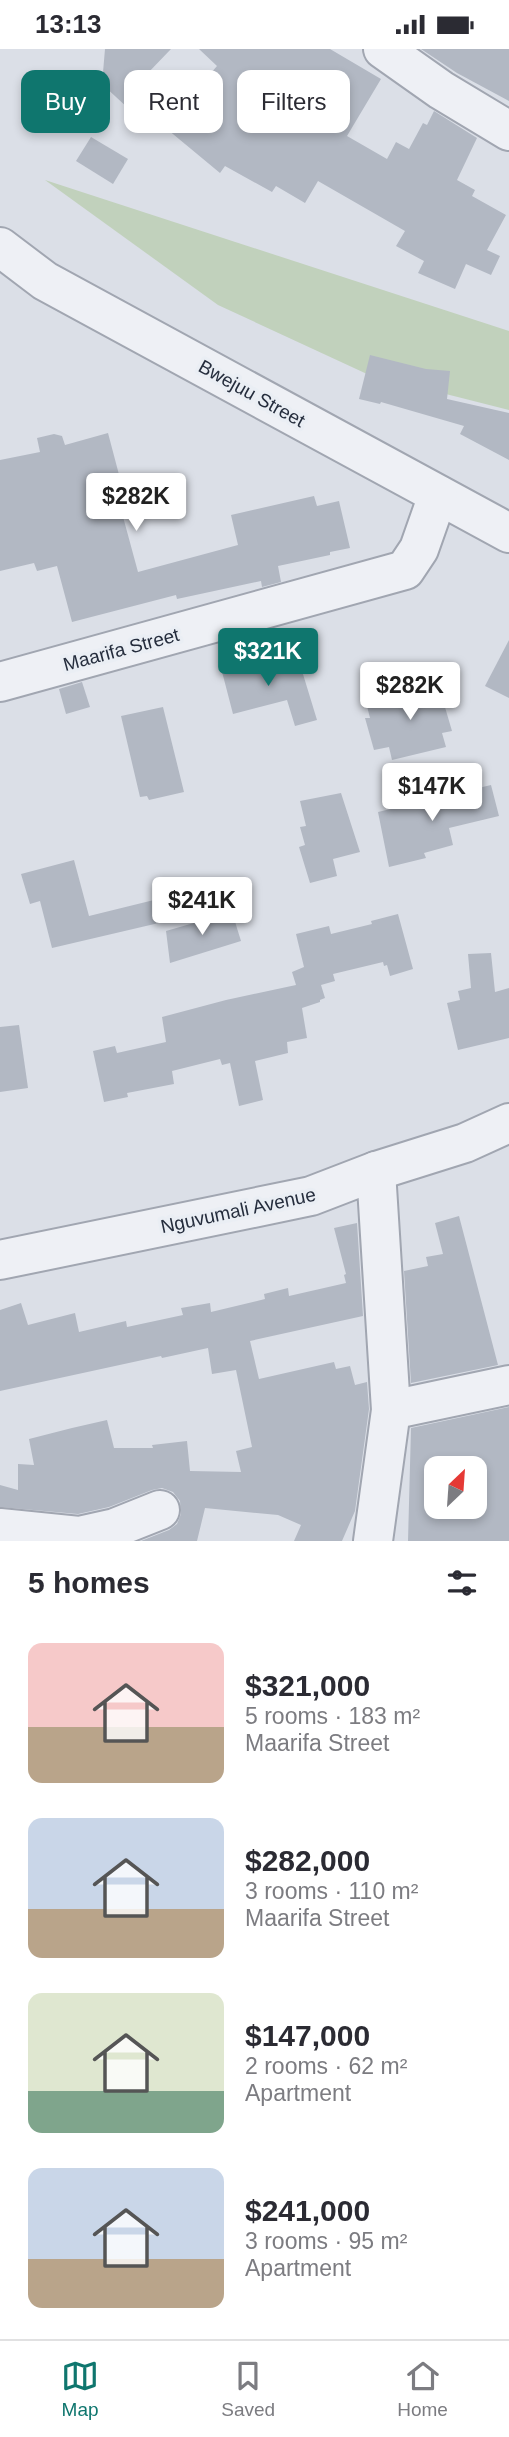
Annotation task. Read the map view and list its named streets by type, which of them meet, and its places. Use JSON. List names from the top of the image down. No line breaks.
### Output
{"streets":{"street":["Bwejuu Street","Maarifa Street","Nguvumali Avenue"]},"crossings":[["Bwejuu Street","Maarifa Street"]],"north":"top right","page":{"status":"13:13","chip":["Buy","Rent","Filters"],"price":["$282K","$321K","$282K","$147K","$241K"],"heading":"5 homes","list":[{"name":"$321,000","note":"5 rooms · 183 m² · Maarifa Street"},{"name":"$282,000","note":"3 rooms · 110 m² · Maarifa Street"},{"name":"$147,000","note":"2 rooms · 62 m² · Apartment"},{"name":"$241,000","note":"3 rooms · 95 m² · Apartment"}],"tabs":["Map","Saved","Home"]}}
